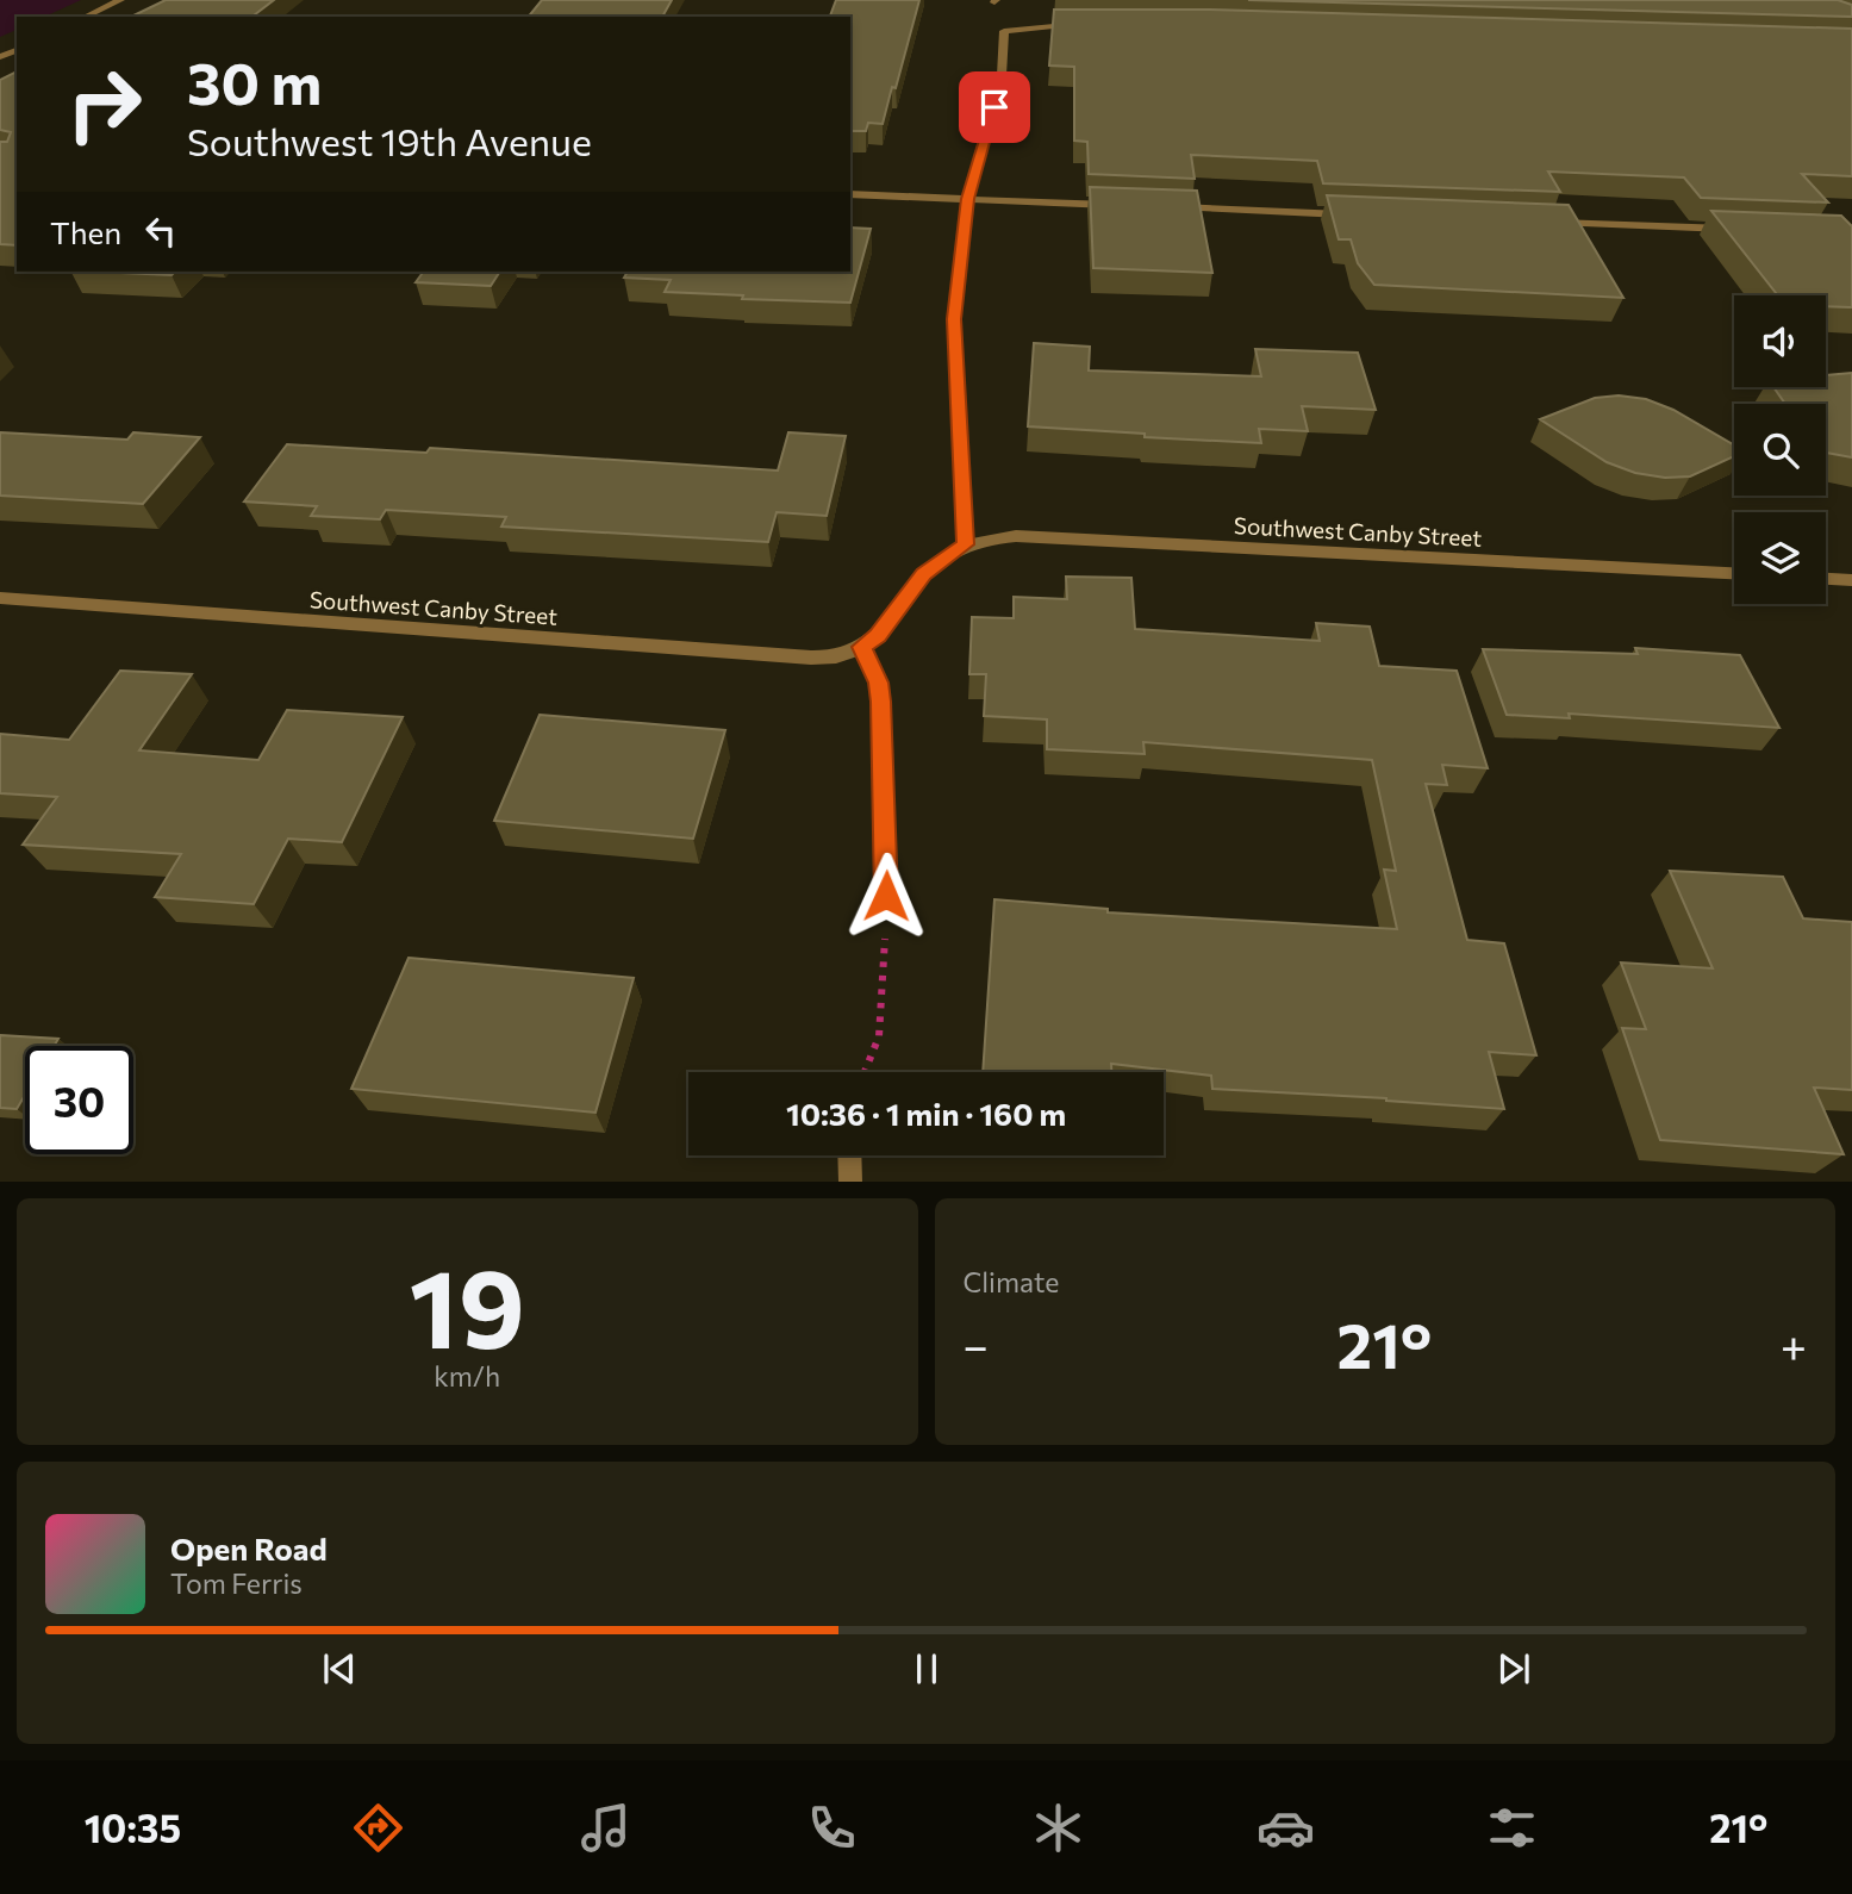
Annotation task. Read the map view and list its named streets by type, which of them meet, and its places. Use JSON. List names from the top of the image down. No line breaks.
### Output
{"streets":{"street":["Southwest Canby Street"]},"page":{"turn":["30 m","Southwest 19th Avenue"],"then":"Then","limit":"30","trip":"10:36 · 1 min · 160 m","tile":[["19","km/h"],"Climate"],"heat":["−","21°","+"],"song":["Open Road","Tom Ferris"],"tabs":["10:35","21°"]}}
